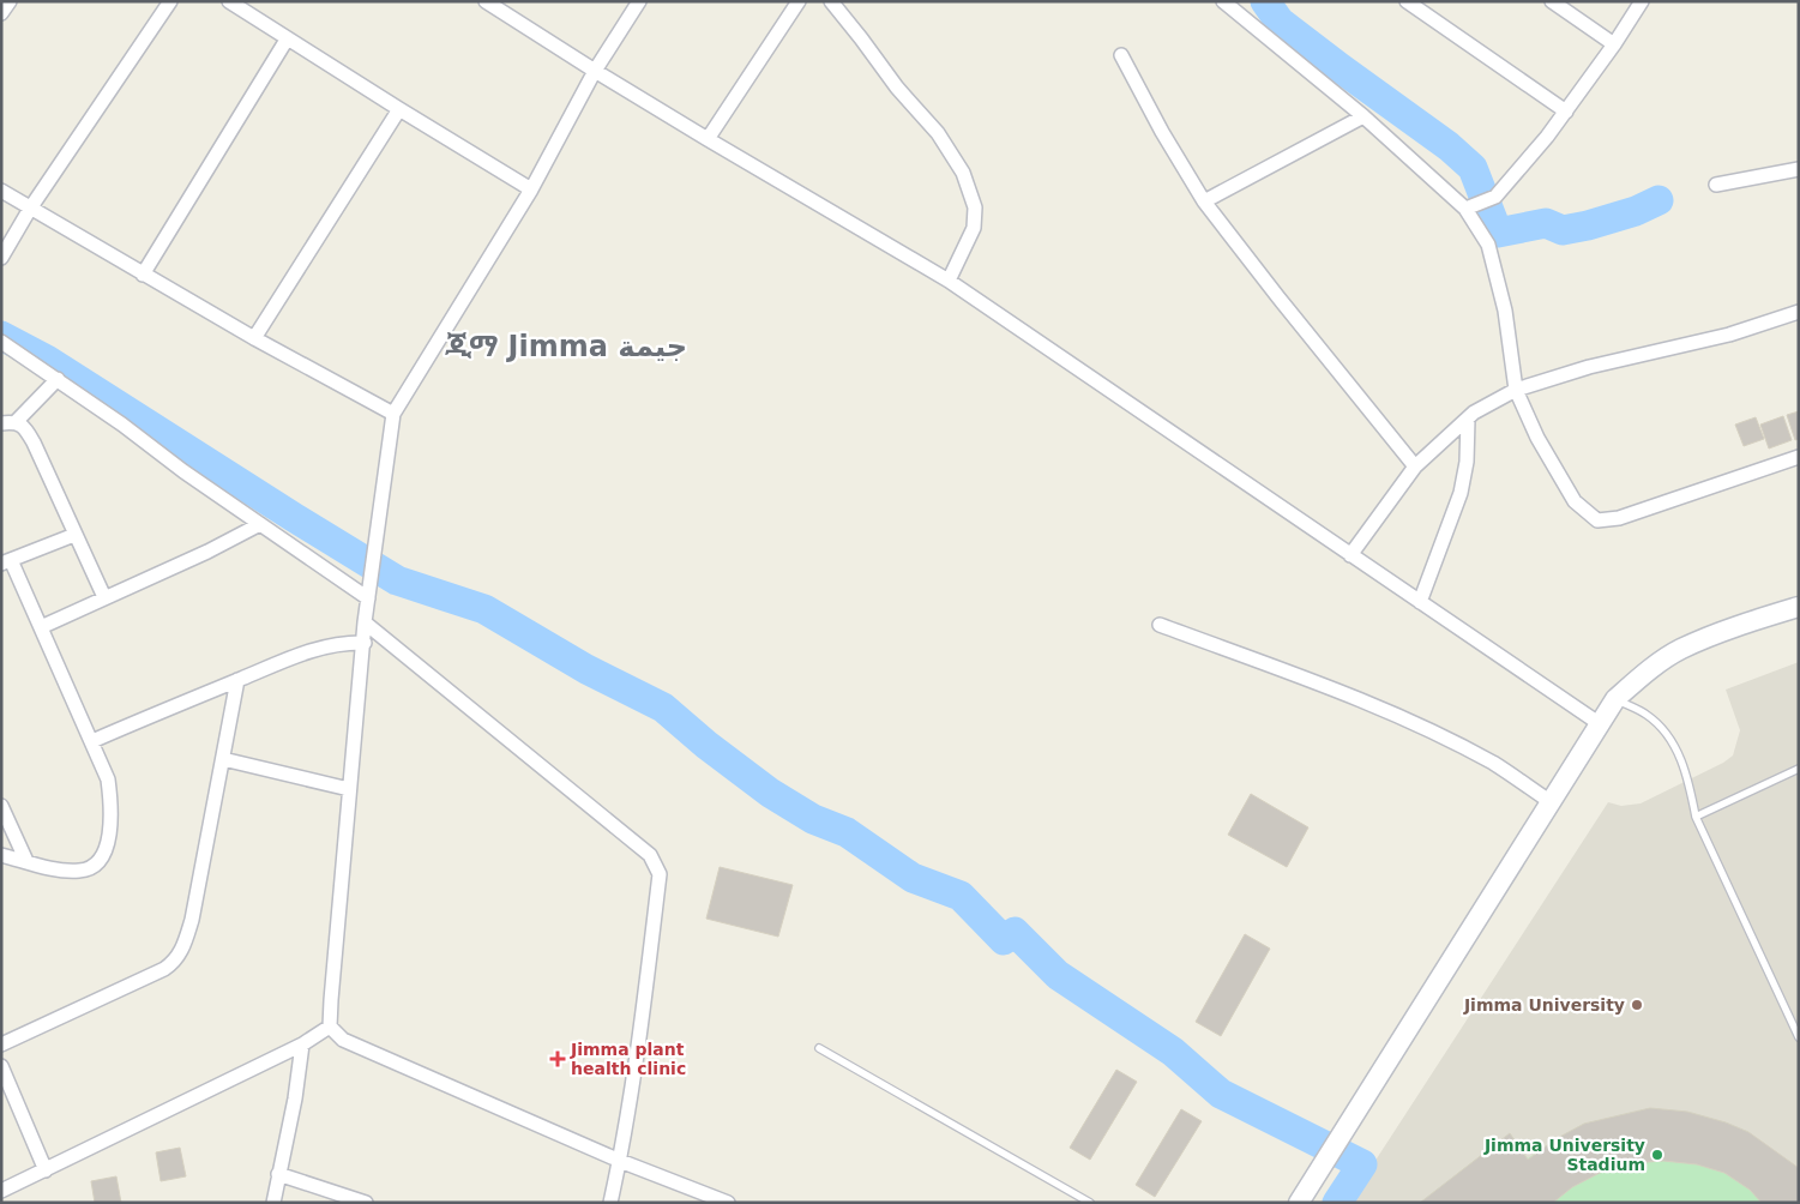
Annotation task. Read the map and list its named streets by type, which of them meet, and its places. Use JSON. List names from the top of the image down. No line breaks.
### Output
{"districts":["ጂማ Jimma جيمة"],"places":{"other":["Jimma University","Jimma University Stadium"],"health":["Jimma plant health clinic"]}}
